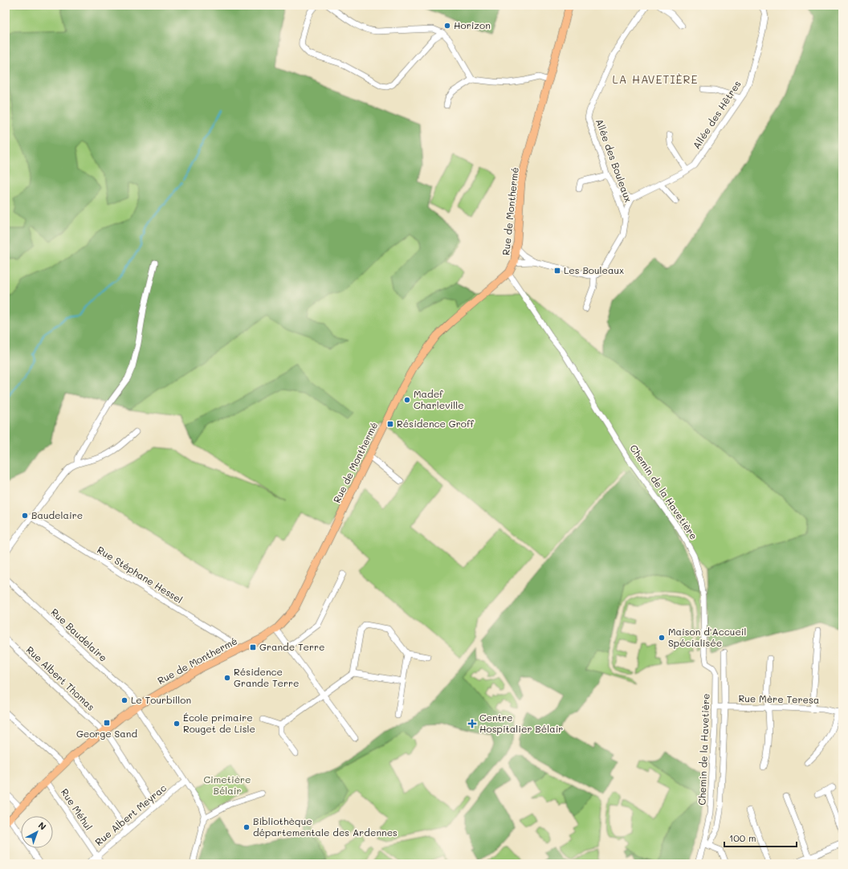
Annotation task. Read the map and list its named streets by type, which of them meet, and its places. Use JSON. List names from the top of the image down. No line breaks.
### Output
{"streets":{"main road":["Rue de Monthermé"],"street":["Allée des Hêtres","Allée des Bouleaux","Chemin de la Havetière","Rue Stéphane Hessel","Rue Baudelaire","Rue Albert Thomas","Rue Mère Teresa","Rue Méhul","Rue Albert Meyrac"]},"crossings":[["Allée des Hêtres","Allée des Bouleaux"],["Rue de Monthermé","Chemin de la Havetière"],["Rue de Monthermé","Rue Stéphane Hessel"],["Rue de Monthermé","Rue Baudelaire"],["Rue de Monthermé","Rue Albert Thomas"],["Rue de Monthermé","Rue Méhul"],["Chemin de la Havetière","Rue Mère Teresa"],["Rue Baudelaire","Rue Albert Meyrac"],["Rue Albert Thomas","Rue Albert Meyrac"],["Rue Méhul","Rue Albert Meyrac"]],"districts":["LA HAVETIÈRE"],"parks":["Cimetière Bélair"],"places":{"other":["Horizon","Madef Charleville","Baudelaire","Maison d'Accueil Spécialisée","Résidence Grande Terre","Le Tourbillon","École primaire Rouget de Lisle","Bibliothèque départementale des Ardennes"],"transit":["Les Bouleaux","Résidence Groff","Grande Terre","George Sand"],"health":["Centre Hospitalier Bélair"]},"scale_bar":"100 m","north":"top right"}
